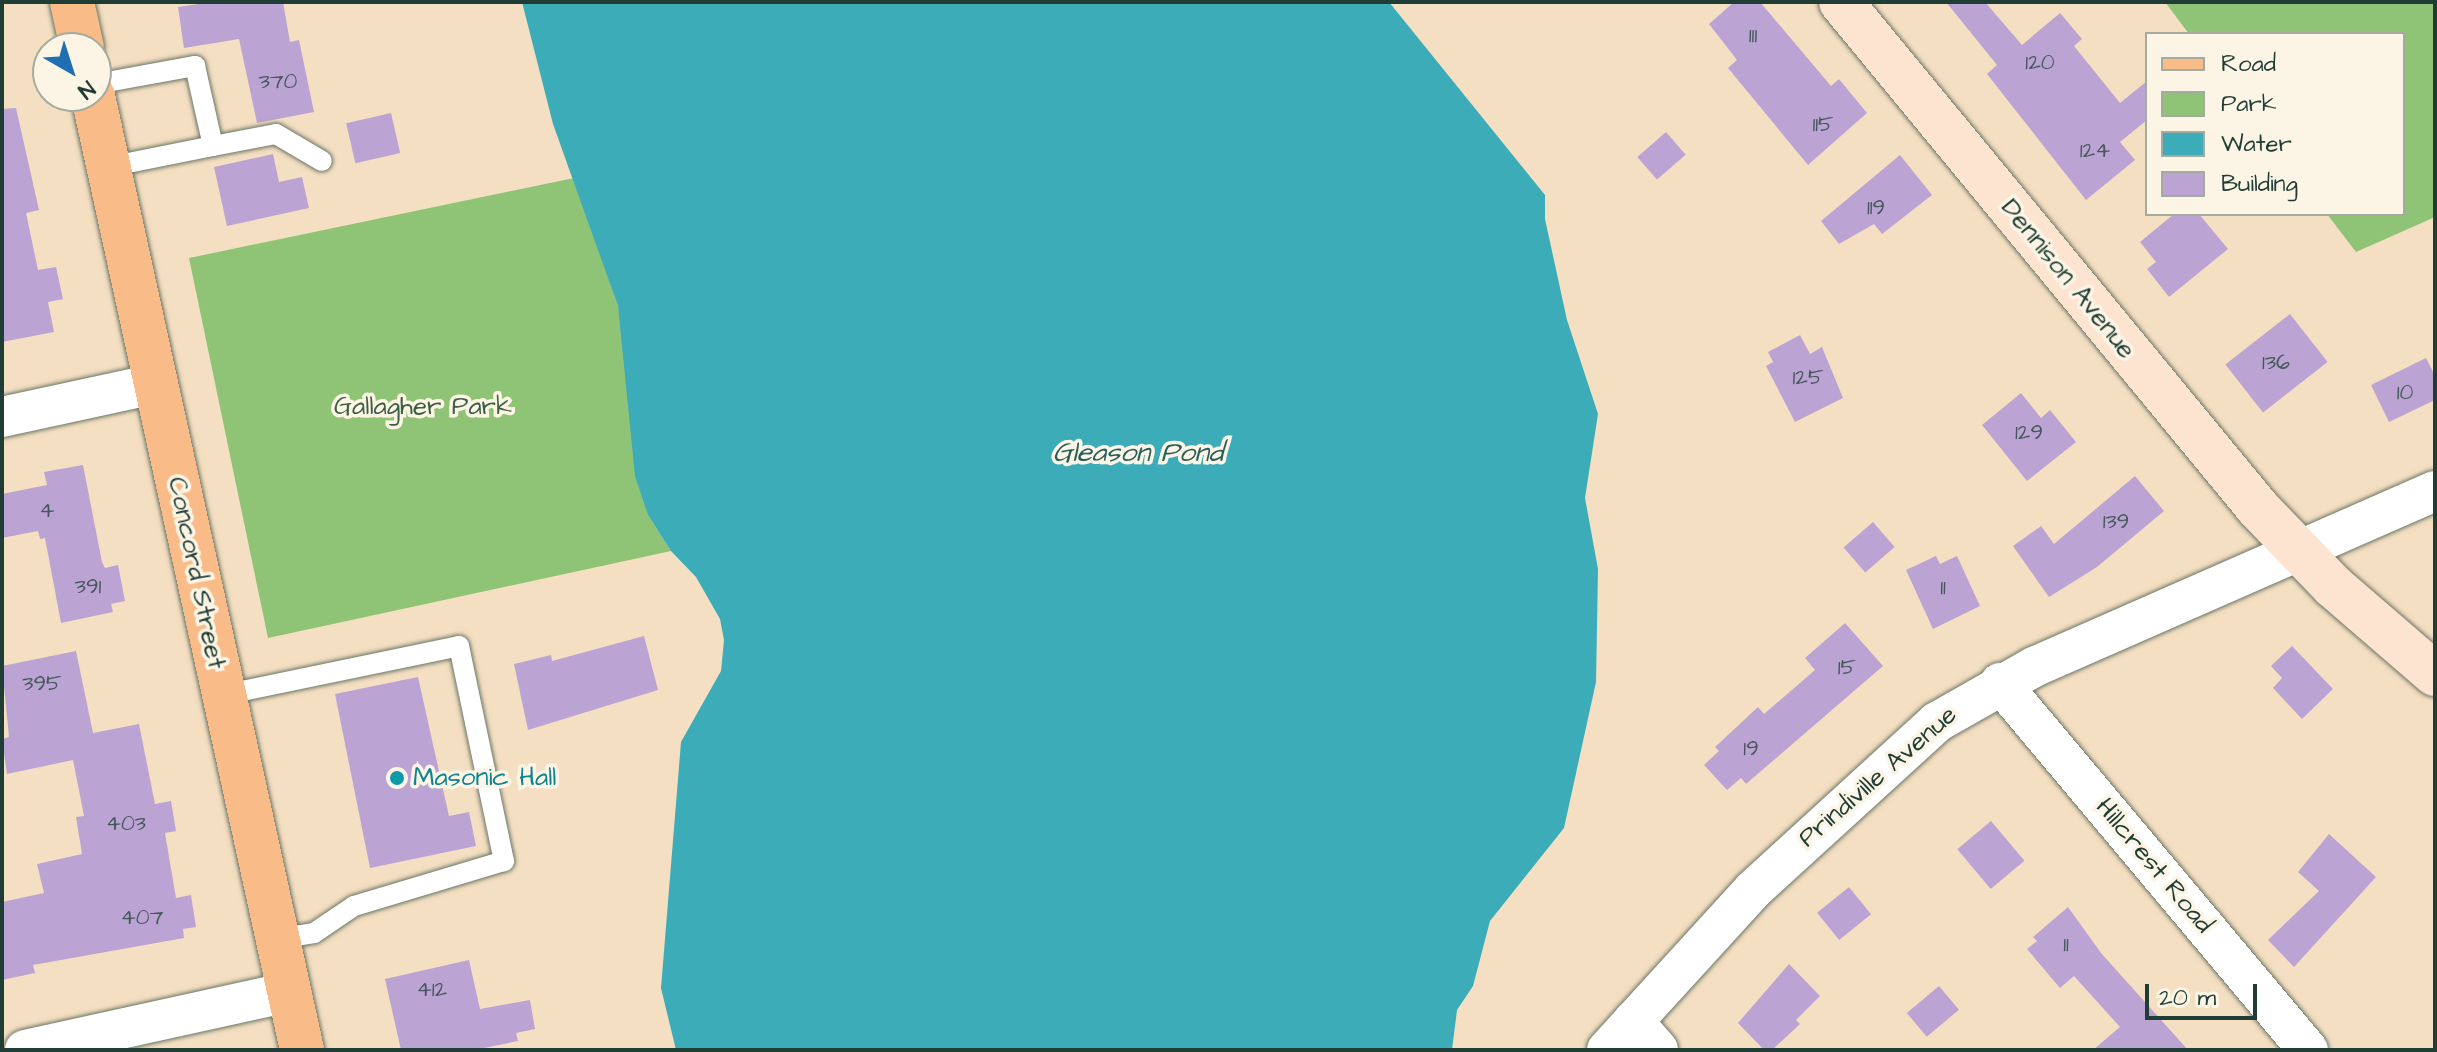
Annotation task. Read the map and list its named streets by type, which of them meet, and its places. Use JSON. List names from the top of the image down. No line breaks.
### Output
{"streets":{"main road":["Concord Street"],"street":["Dennison Avenue","Prindiville Avenue","Hillcrest Road"]},"crossings":[["Dennison Avenue","Prindiville Avenue"],["Prindiville Avenue","Hillcrest Road"]],"water":["Gleason Pond"],"parks":["Gallagher Park"],"places":["Masonic Hall"],"house_numbers":["111","120","370","115","124","119","136","125","10","129","4","139","391","11","15","395","19","403","407","11","412"],"legend":["Road","Park","Water","Building"],"scale_bar":"20 m","north":"bottom right"}
